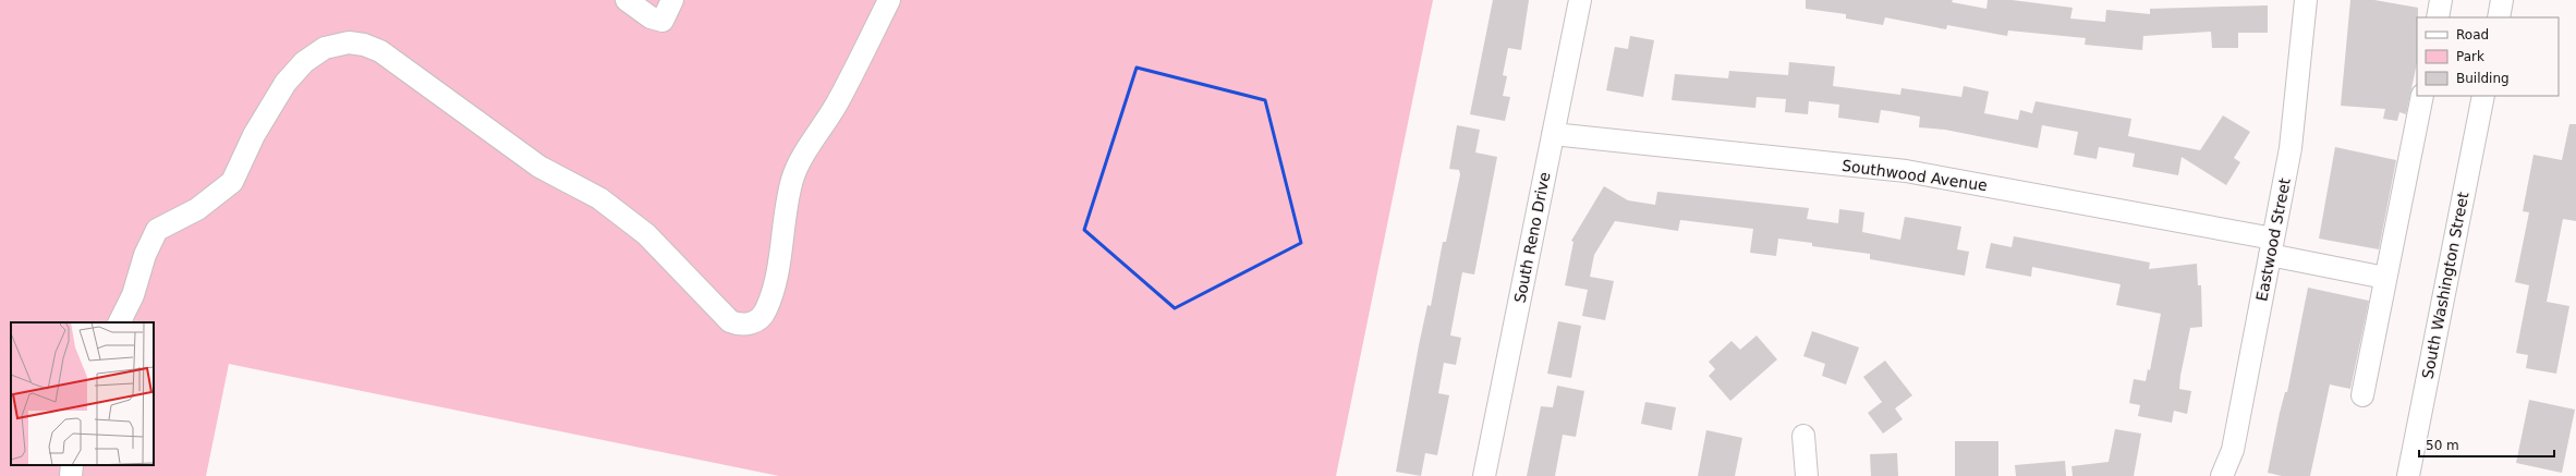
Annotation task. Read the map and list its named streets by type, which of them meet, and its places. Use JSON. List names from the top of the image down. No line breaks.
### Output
{"streets":{"street":["Southwood Avenue","South Reno Drive","Eastwood Street","South Washington Street"]},"crossings":[["Southwood Avenue","South Reno Drive"],["Southwood Avenue","Eastwood Street"]],"legend":["Road","Park","Building"],"scale_bar":"50 m"}
